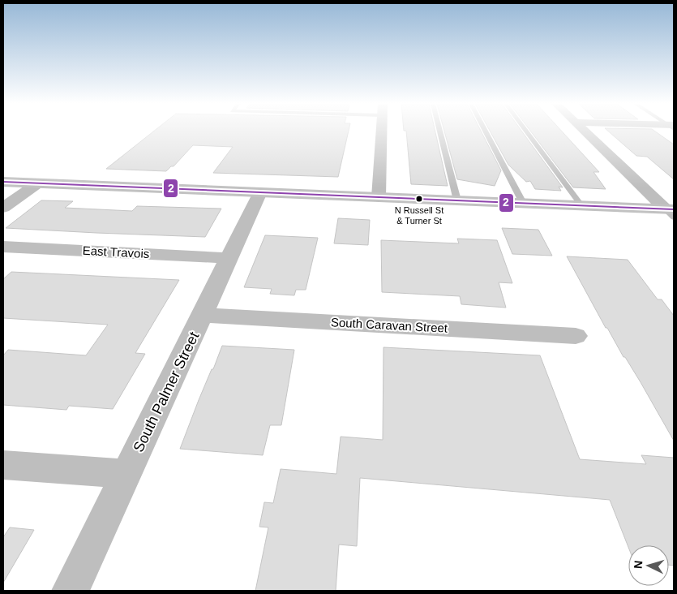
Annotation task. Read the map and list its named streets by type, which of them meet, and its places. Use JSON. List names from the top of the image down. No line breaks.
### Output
{"streets":{"street":["East Travois","South Caravan Street","South Palmer Street"]},"crossings":[["East Travois","South Palmer Street"],["South Caravan Street","South Palmer Street"]],"places":["N Russell St & Turner St"],"lines":["transit line 2"],"north":"left"}
